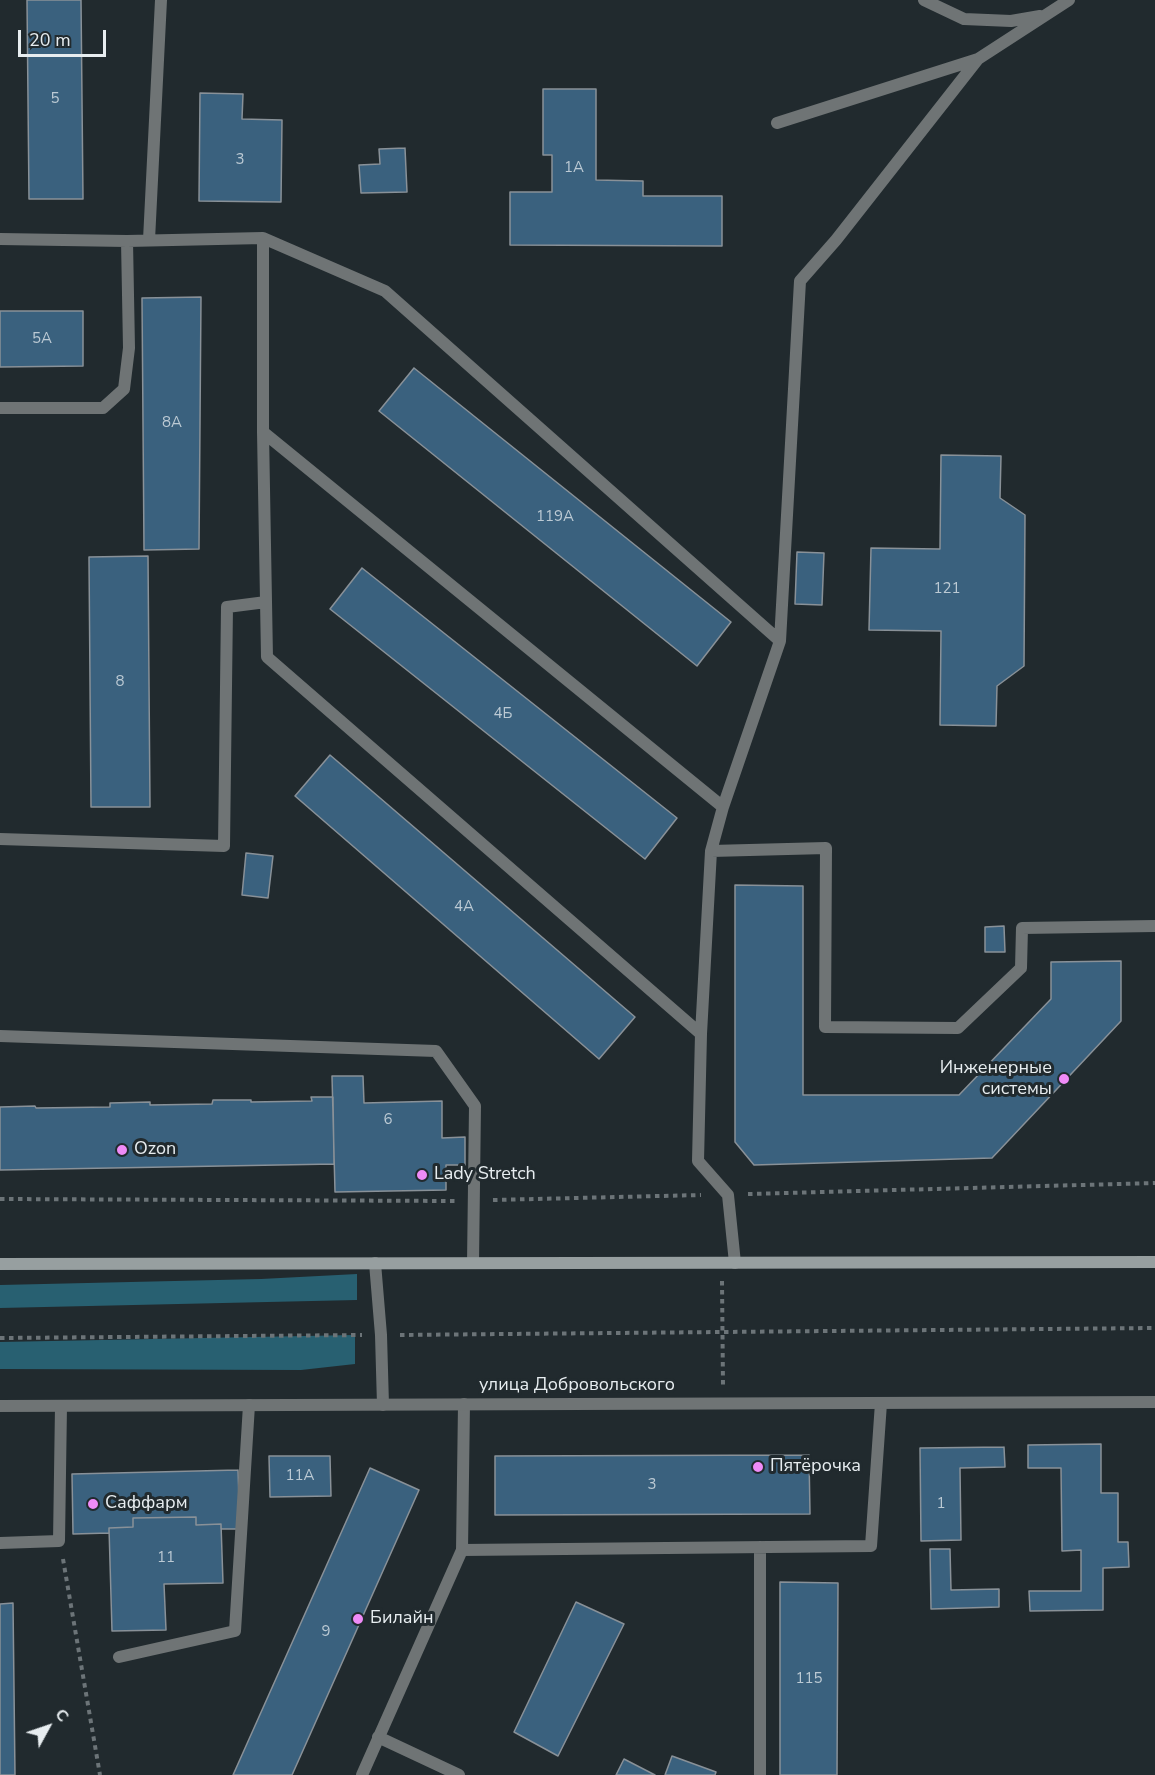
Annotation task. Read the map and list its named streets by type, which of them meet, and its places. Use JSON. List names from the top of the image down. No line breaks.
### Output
{"streets":{"street":["улица Добровольского"]},"places":["Инженерные системы","Ozon","Lady Stretch","Пятёрочка","Саффарм","Билайн"],"house_numbers":["5","3","1А","5А","8А","119А","121","8","4Б","4А","6","11А","3","1","11","9","115"],"scale_bar":"20 m","north":"top right"}
